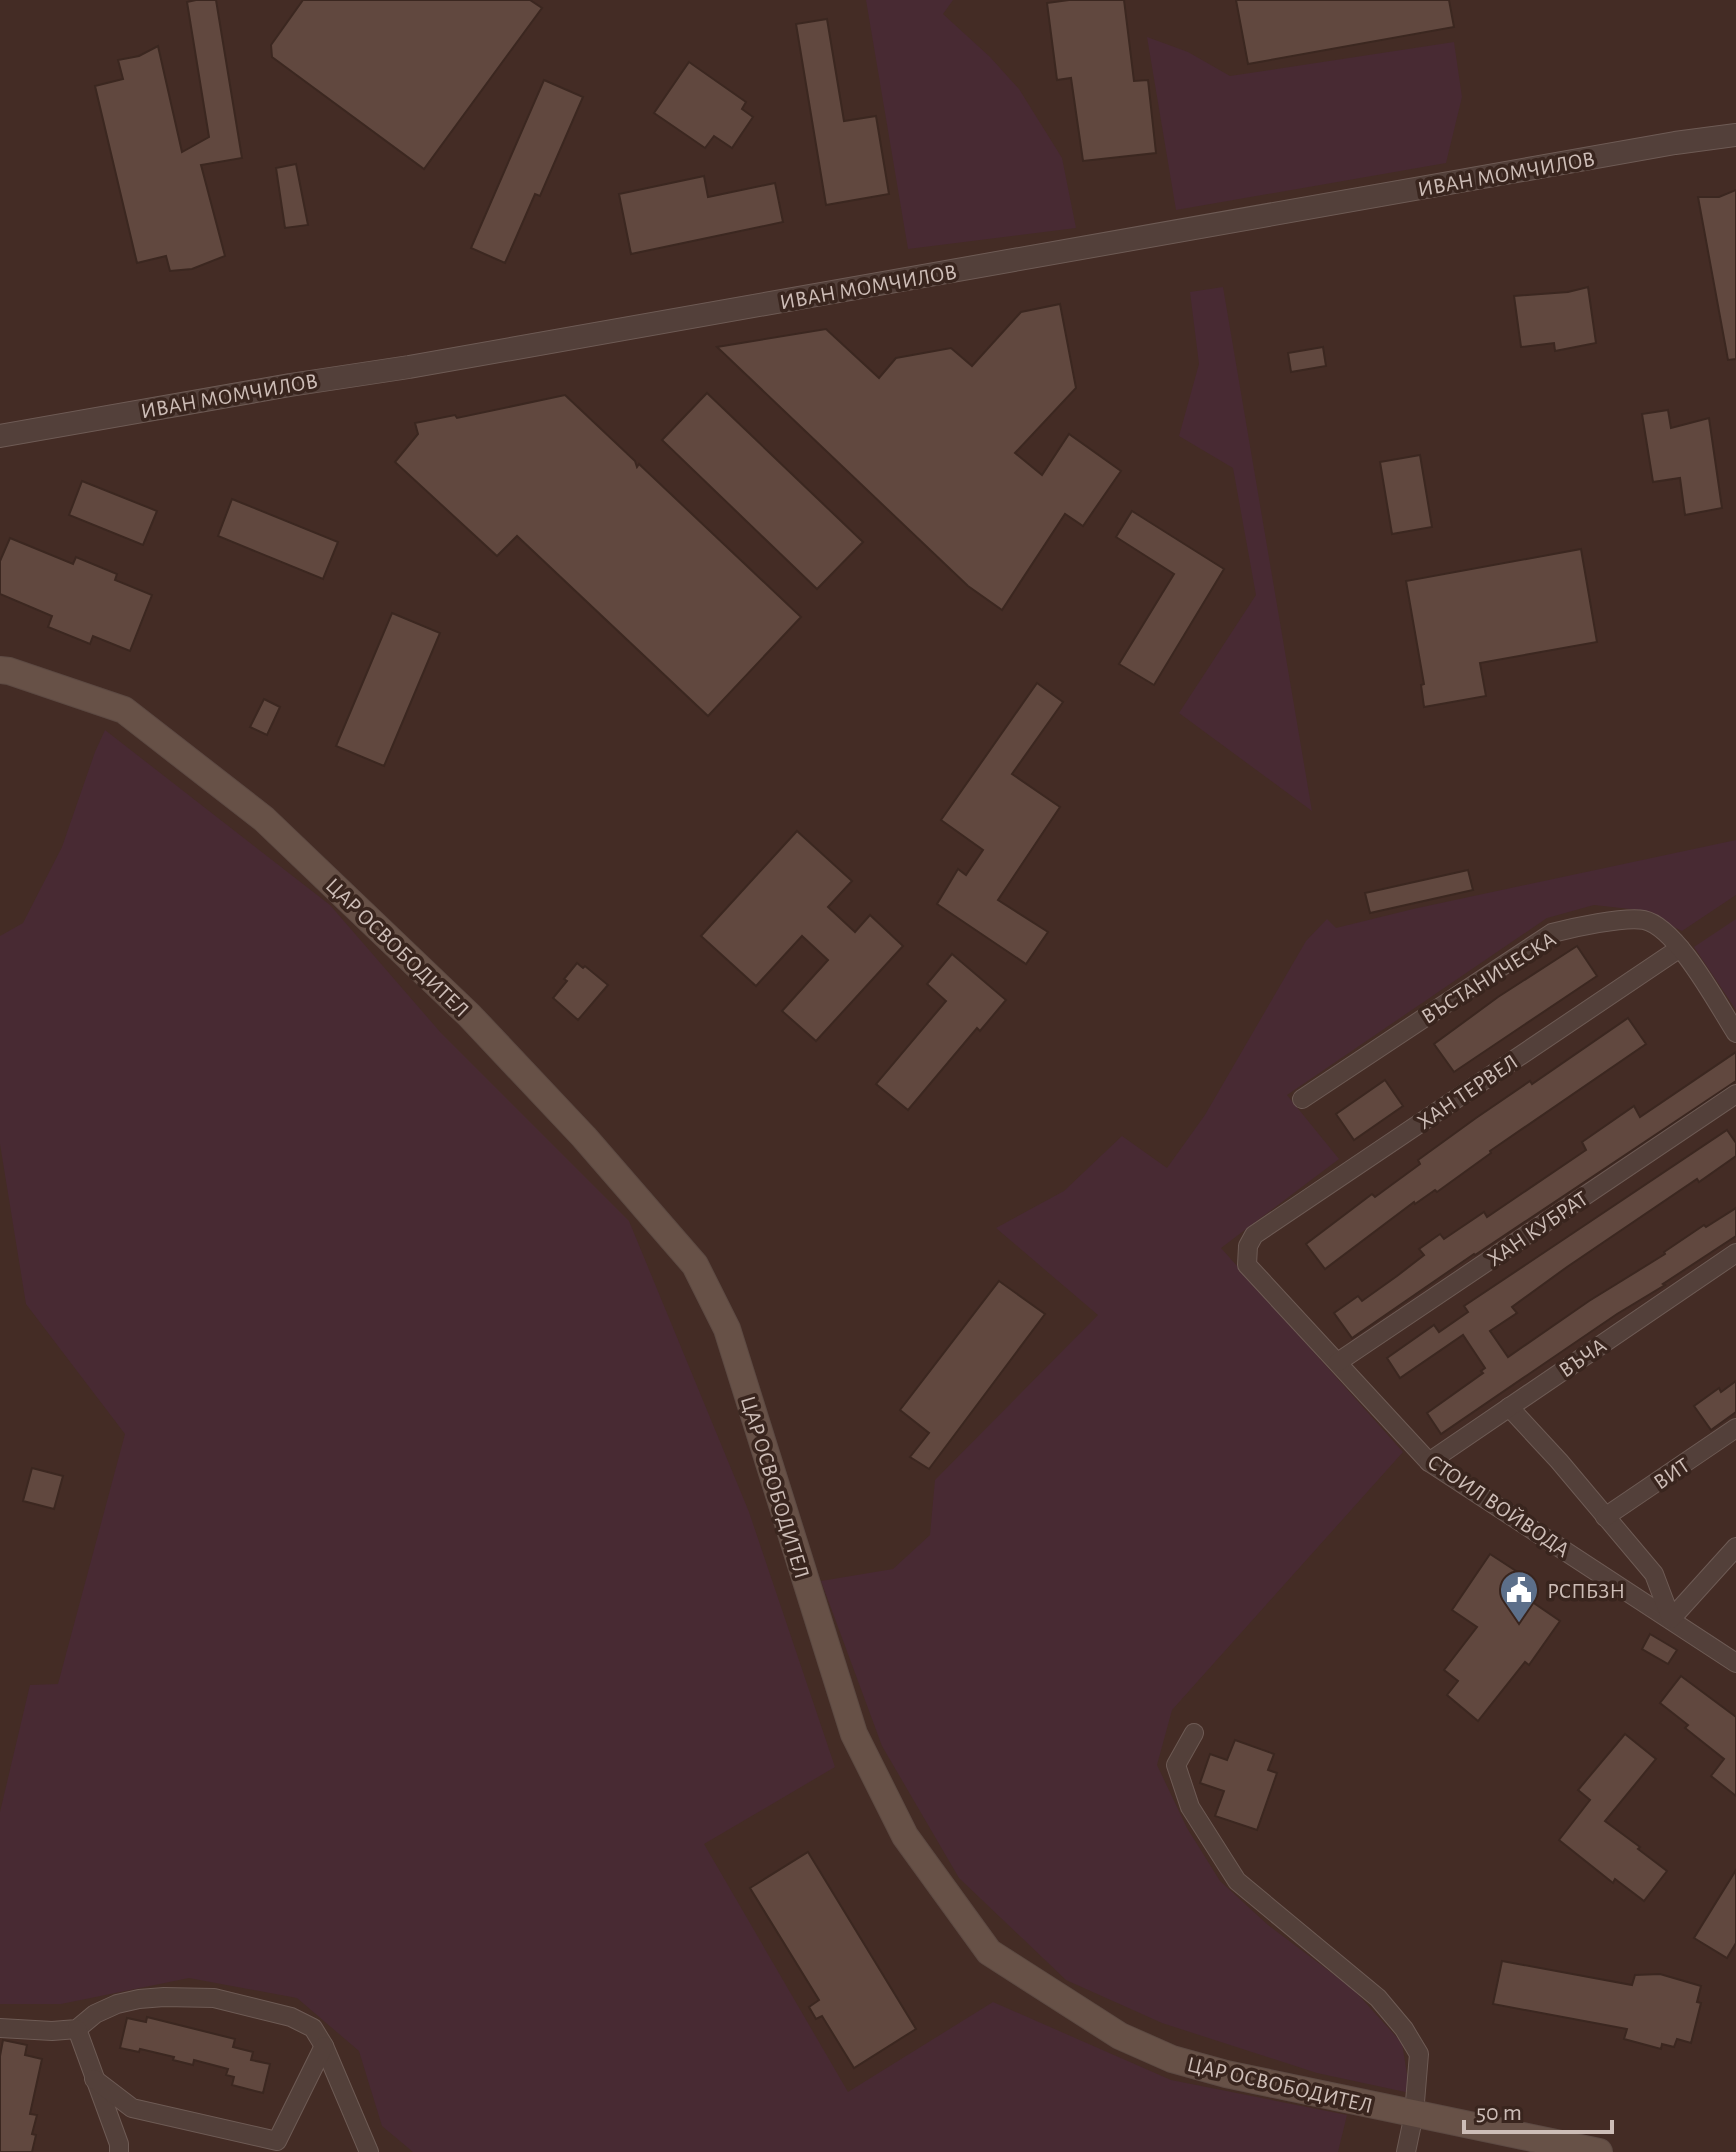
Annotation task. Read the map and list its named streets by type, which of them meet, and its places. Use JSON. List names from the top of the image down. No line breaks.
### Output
{"streets":{"main road":["ЦАР ОСВОБОДИТЕЛ"],"street":["ИВАН МОМЧИЛОВ","ВЪСТАНИЧЕСКА","ХАН ТЕРВЕЛ","ХАН КУБРАТ","ВЪЧА","ВИТ","СТОИЛ ВОЙВОДА"]},"crossings":[["ВЪСТАНИЧЕСКА","ХАН ТЕРВЕЛ"],["ХАН ТЕРВЕЛ","СТОИЛ ВОЙВОДА"],["ХАН КУБРАТ","СТОИЛ ВОЙВОДА"],["ВЪЧА","СТОИЛ ВОЙВОДА"]],"places":{"public building":["РСПБЗН"]},"scale_bar":"50 m"}
